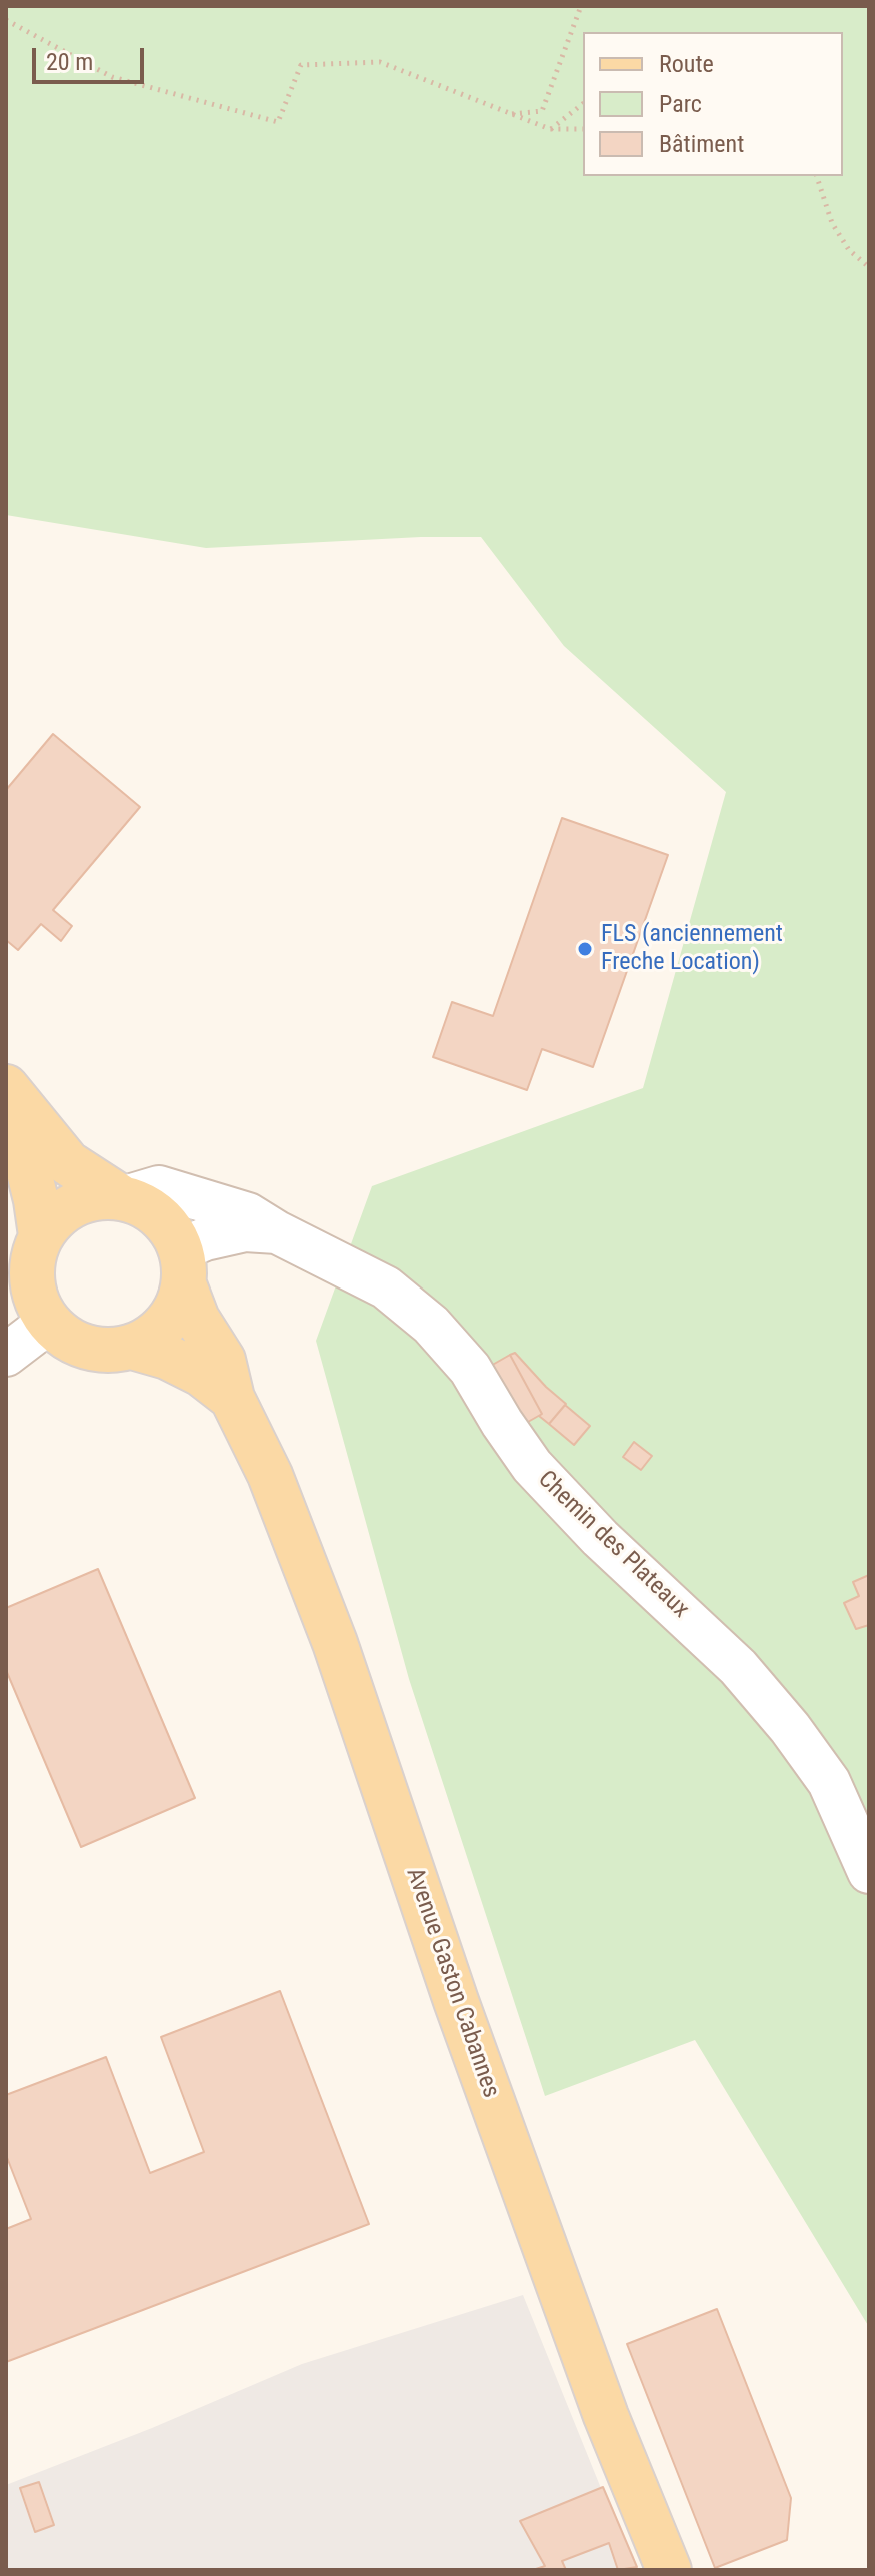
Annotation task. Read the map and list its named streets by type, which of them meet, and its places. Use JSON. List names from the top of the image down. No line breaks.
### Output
{"streets":{"main road":["Avenue Gaston Cabannes"],"street":["Chemin des Plateaux"]},"crossings":[["Chemin des Plateaux","Avenue Gaston Cabannes"]],"places":["FLS (anciennement Freche Location)"],"legend":["Route","Parc","Bâtiment"],"scale_bar":"20 m"}
